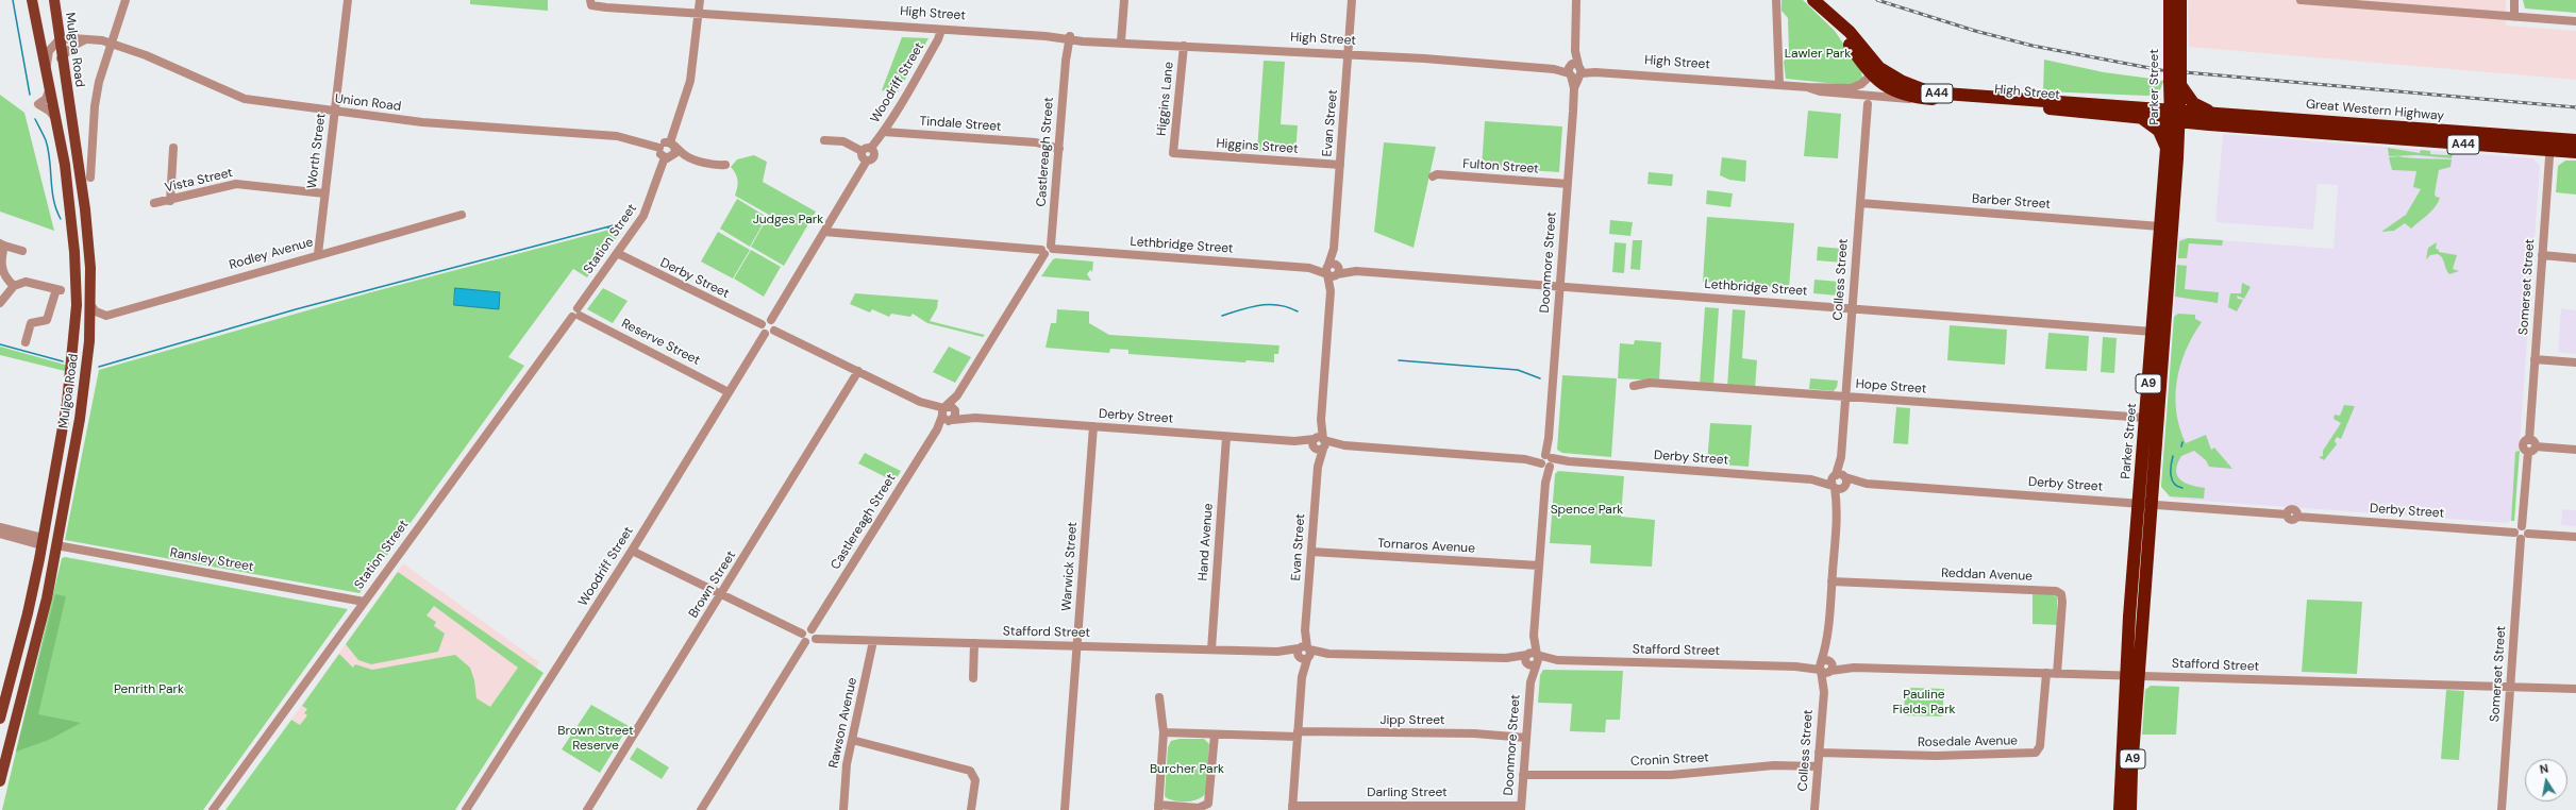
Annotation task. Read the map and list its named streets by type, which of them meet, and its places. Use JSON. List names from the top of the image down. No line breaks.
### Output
{"streets":{"highway":["High Street","Parker Street","A44","Great Western Highway","A9"],"main road":["Mulgoa Road","Ransley Street"],"street":["Woodriff Street","Higgins Lane","Union Road","Evan Street","Tindale Street","Higgins Street","Worth Street","Castlereagh Street","Fulton Street","Vista Street","Barber Street","Station Street","Lethbridge Street","Rodley Avenue","Doonmore Street","Derby Street","Colless Street","Somerset Street","Reserve Street","Hope Street","Hand Avenue","Tornaros Avenue","Warwick Street","Reddan Avenue","Brown Street","Stafford Street","Jipp Street","Rawson Avenue","Rosedale Avenue","Cronin Street","Darling Street"]},"crossings":[["High Street","Woodriff Street"],["High Street","Parker Street"],["High Street","A44"],["High Street","Higgins Lane"],["High Street","Great Western Highway"],["High Street","Evan Street"],["High Street","Castlereagh Street"],["High Street","Doonmore Street"],["Mulgoa Road","Union Road"],["Mulgoa Road","Rodley Avenue"],["Mulgoa Road","Ransley Street"],["Woodriff Street","Tindale Street"],["Woodriff Street","Derby Street"],["Woodriff Street","Reserve Street"],["Parker Street","Great Western Highway"],["Parker Street","Barber Street"],["Parker Street","Lethbridge Street"],["Parker Street","Derby Street"],["Parker Street","Hope Street"],["Parker Street","Stafford Street"],["Higgins Lane","Higgins Street"],["Union Road","Worth Street"],["Union Road","Station Street"],["Great Western Highway","Somerset Street"],["Evan Street","Higgins Street"],["Evan Street","Lethbridge Street"],["Evan Street","Derby Street"],["Evan Street","Tornaros Avenue"],["Evan Street","Stafford Street"],["Evan Street","Jipp Street"],["Evan Street","Darling Street"],["Tindale Street","Castlereagh Street"],["Worth Street","Vista Street"],["Worth Street","Rodley Avenue"],["Castlereagh Street","Lethbridge Street"],["Castlereagh Street","Derby Street"],["Castlereagh Street","Stafford Street"],["Fulton Street","Doonmore Street"],["Barber Street","Colless Street"],["Station Street","Derby Street"],["Station Street","Reserve Street"],["Station Street","Ransley Street"],["Lethbridge Street","Doonmore Street"],["Lethbridge Street","Colless Street"],["Doonmore Street","Derby Street"],["Doonmore Street","Tornaros Avenue"],["Doonmore Street","Stafford Street"],["Doonmore Street","Jipp Street"],["Doonmore Street","Cronin Street"],["Doonmore Street","Darling Street"],["Derby Street","Colless Street"],["Derby Street","Somerset Street"],["Derby Street","Hand Avenue"],["Derby Street","Warwick Street"],["Colless Street","Hope Street"],["Colless Street","Reddan Avenue"],["Colless Street","Stafford Street"],["Colless Street","Rosedale Avenue"],["Colless Street","Cronin Street"],["Somerset Street","Stafford Street"],["Hand Avenue","Stafford Street"],["Warwick Street","Stafford Street"],["Reddan Avenue","Stafford Street"],["Stafford Street","Rawson Avenue"],["Stafford Street","Rosedale Avenue"]],"parks":["Lawler Park","Judges Park","Spence Park","Penrith Park","Pauline Fields Park","Brown Street Reserve","Burcher Park"],"north":"top"}
